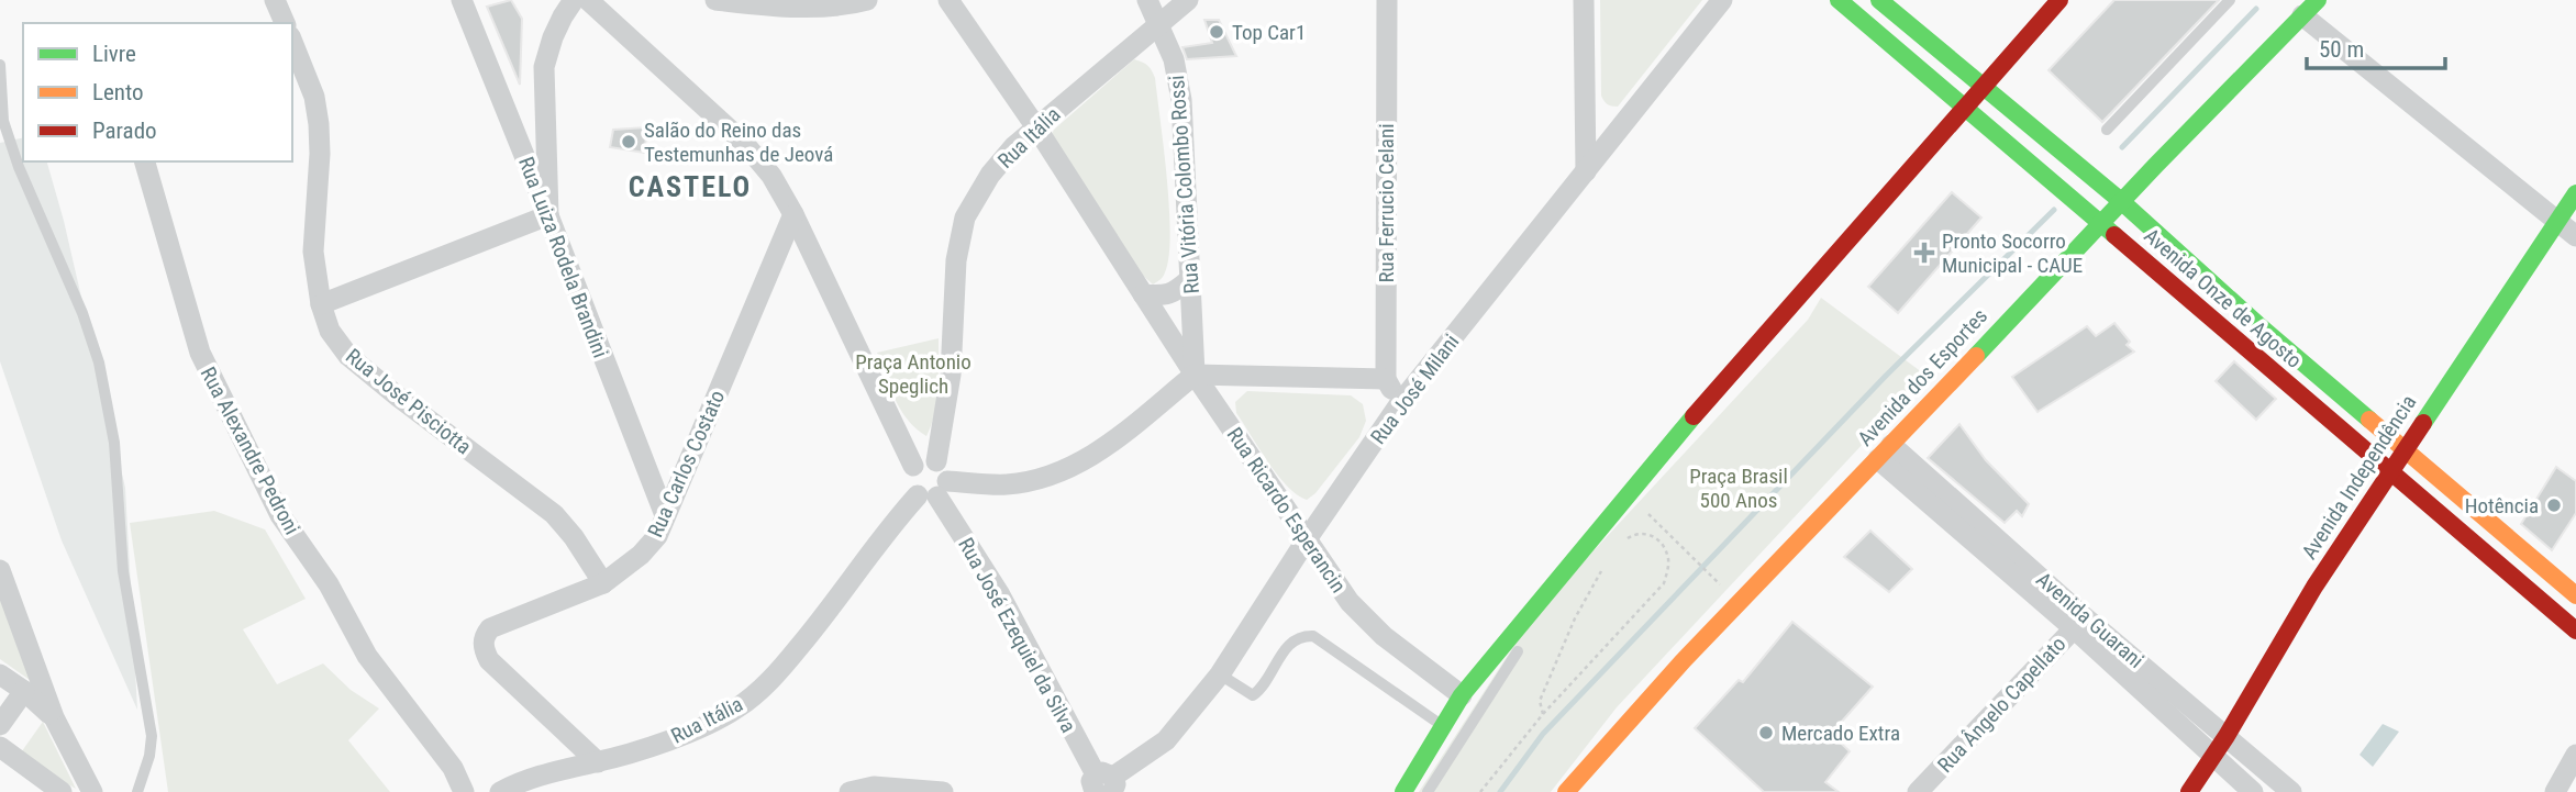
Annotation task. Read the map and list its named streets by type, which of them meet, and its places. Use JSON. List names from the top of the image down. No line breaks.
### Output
{"streets":{"main road":["Avenida Onze de Agosto","Avenida dos Esportes","Avenida Independência"],"street":["Rua Itália","Rua Vitória Colombo Rossi","Rua Ferrucio Celani","Rua Luiza Rodela Brandini","Rua José Milani","Rua José Pisciotta","Rua Alexandre Pedroni","Rua Carlos Costato","Rua Ricardo Esperancin","Avenida Guarani","Rua José Ezequiel da Silva","Rua Ângelo Capellato"]},"crossings":[["Rua Itália","Rua Vitória Colombo Rossi"],["Rua Itália","Rua Carlos Costato"],["Rua Itália","Rua Ricardo Esperancin"],["Rua Itália","Rua José Ezequiel da Silva"],["Rua Vitória Colombo Rossi","Rua Ricardo Esperancin"],["Rua Luiza Rodela Brandini","Rua Carlos Costato"],["Avenida Onze de Agosto","Avenida dos Esportes"],["Avenida Onze de Agosto","Avenida Independência"],["Avenida dos Esportes","Avenida Guarani"],["Rua José Milani","Rua Ricardo Esperancin"],["Rua José Milani","Rua José Ezequiel da Silva"],["Rua José Pisciotta","Rua Carlos Costato"],["Avenida Independência","Avenida Guarani"],["Avenida Guarani","Rua Ângelo Capellato"]],"districts":["CASTELO"],"parks":["Praça Antonio Speglich","Praça Brasil 500 Anos"],"places":{"other":["Top Car1","Salão do Reino das Testemunhas de Jeová","Hotência","Mercado Extra"],"health":["Pronto Socorro Municipal - CAUE"]},"legend":["Livre","Lento","Parado"],"scale_bar":"50 m"}
